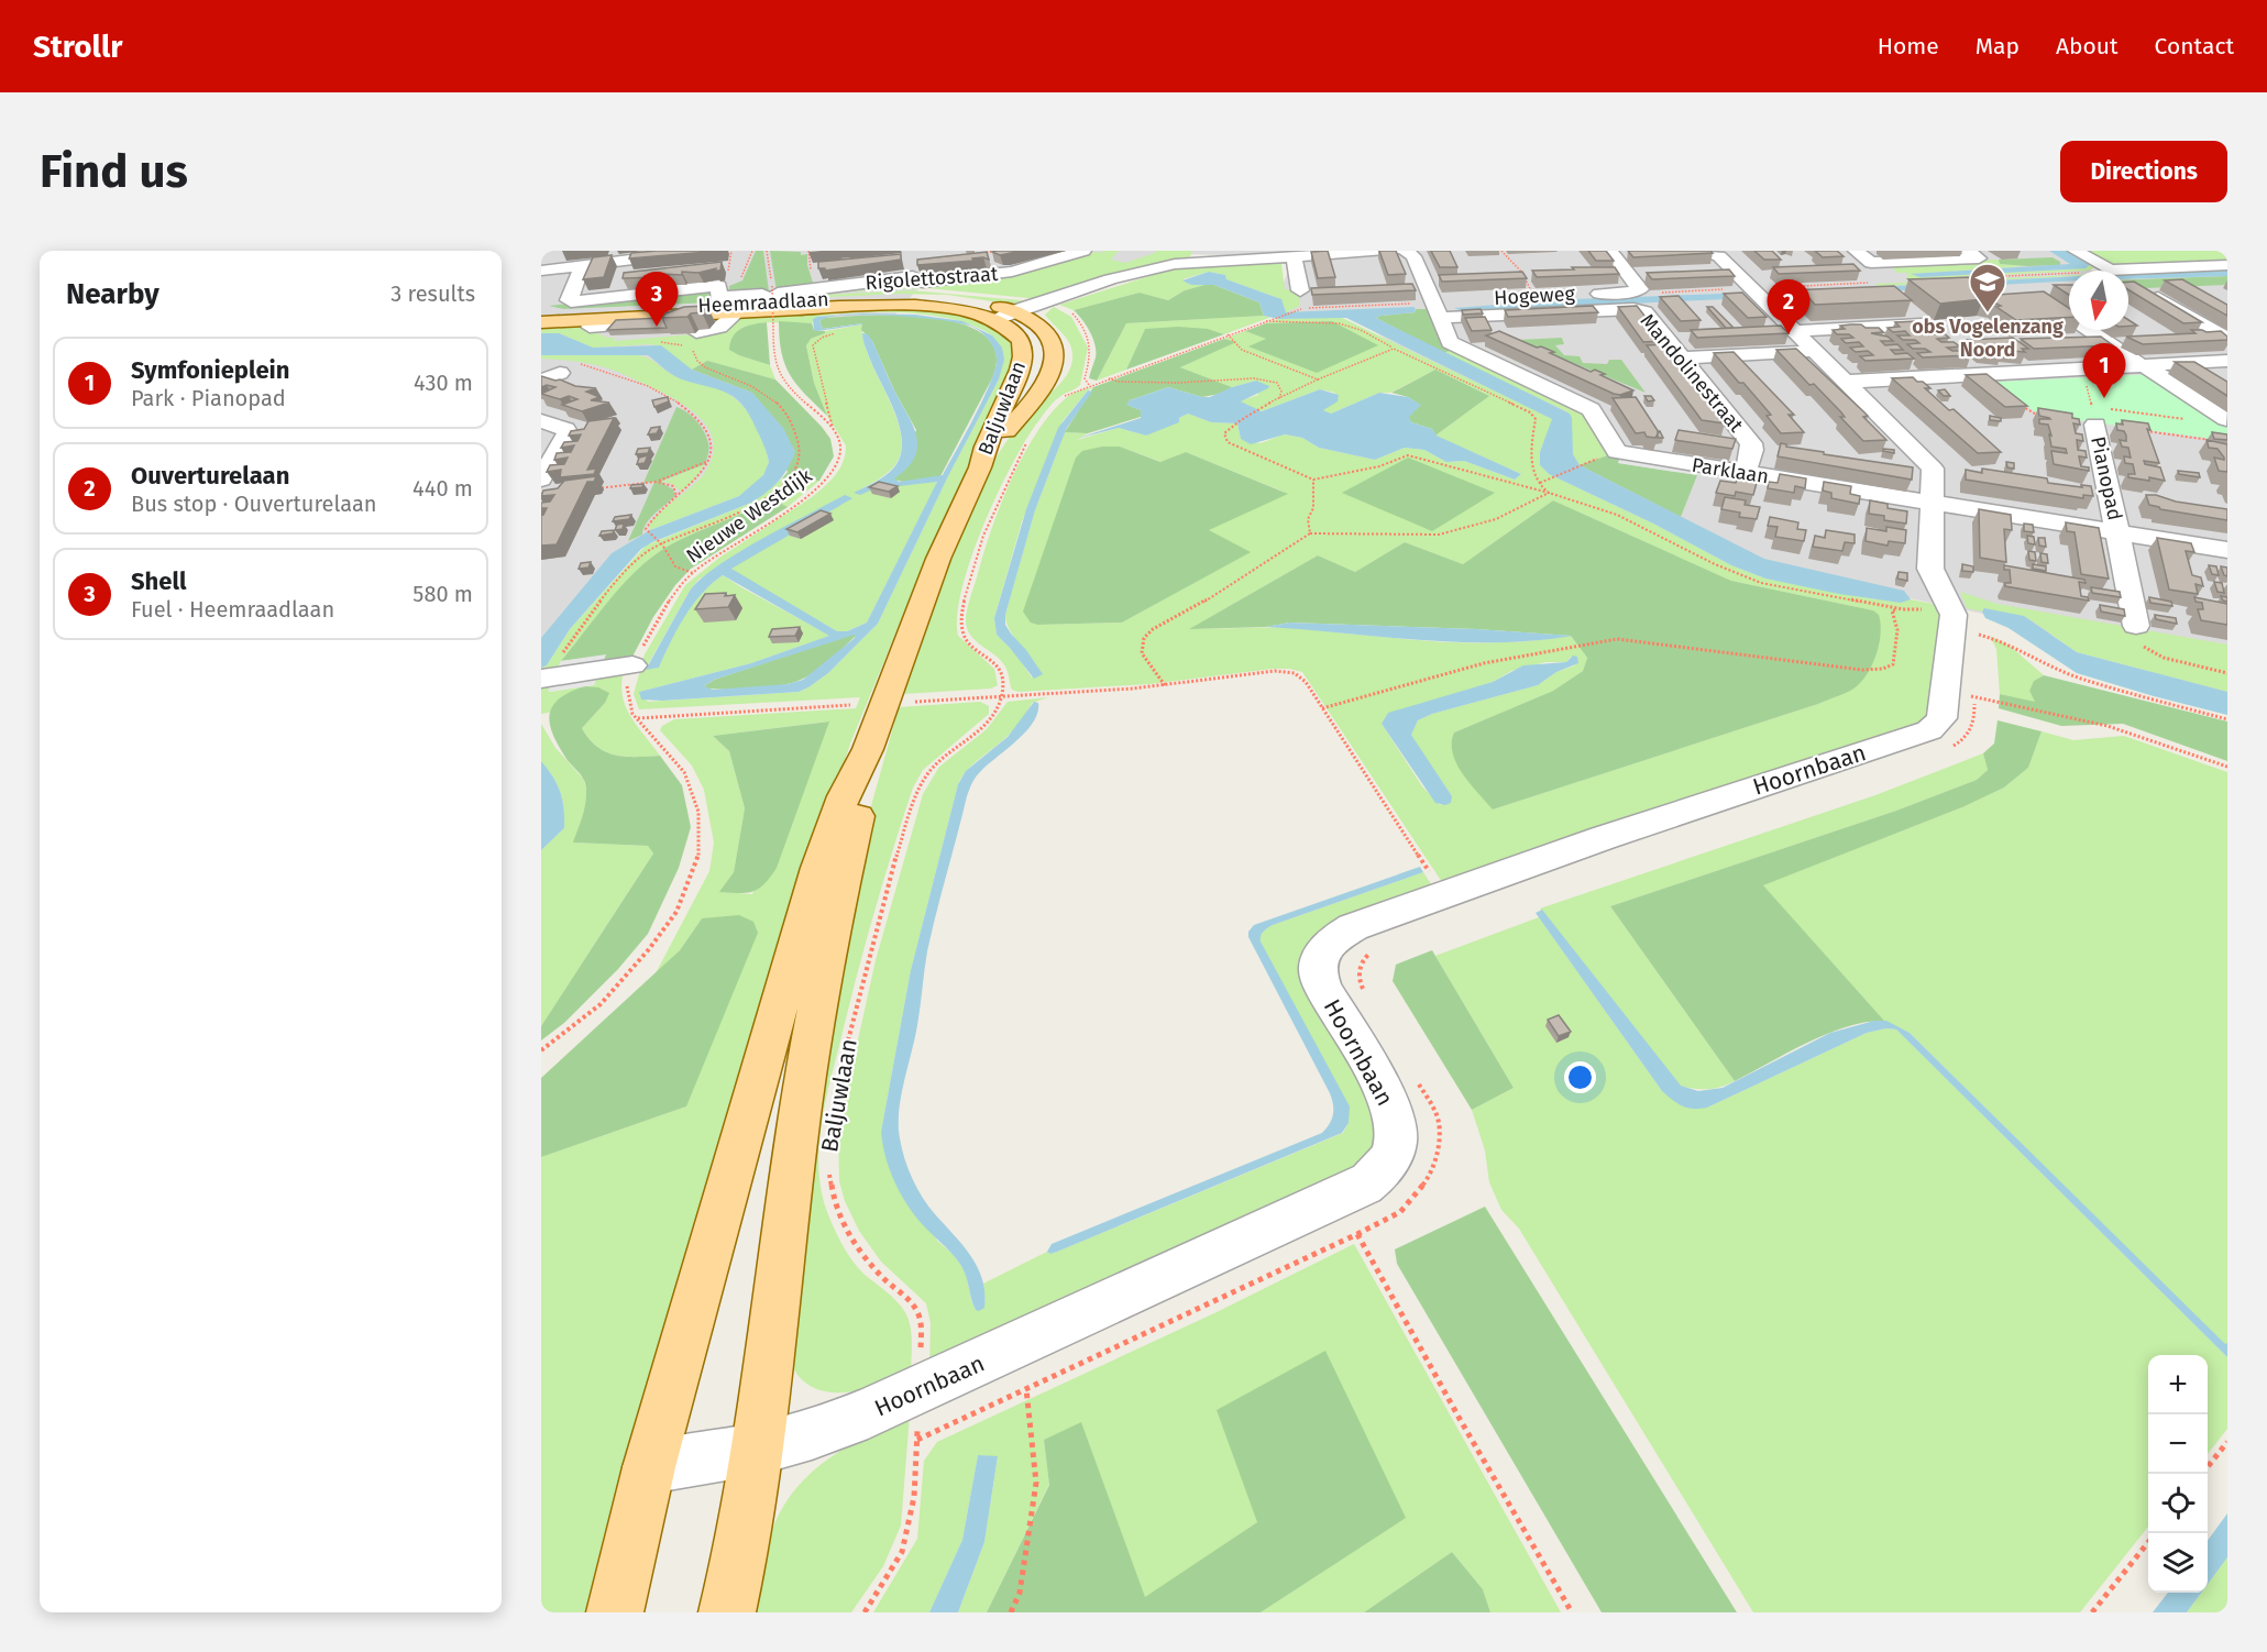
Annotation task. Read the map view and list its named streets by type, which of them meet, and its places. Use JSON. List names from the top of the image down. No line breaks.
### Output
{"streets":{"main road":["Heemraadlaan","Baljuwlaan"],"street":["Rigolettostraat","Hogeweg","Mandolinestraat","Parklaan","Pianopad","Hoornbaan"],"path":["Nieuwe Westdijk"]},"crossings":[["Heemraadlaan","Baljuwlaan"],["Mandolinestraat","Parklaan"],["Baljuwlaan","Hoornbaan"],["Parklaan","Pianopad"]],"places":{"school or university":["obs Vogelenzang Noord"]},"north":"bottom","page":{"header":"Strollr","nav":["Home","Map","About","Contact"],"buttons":"Directions","title":"Find us","heading":["Nearby","3 results"],"pins":["3","2","1"],"list":[{"mark":"1","name":"Symfonieplein","note":"Park · Pianopad","value":"430 m"},{"mark":"2","name":"Ouverturelaan","note":"Bus stop · Ouverturelaan","value":"440 m"},{"mark":"3","name":"Shell","note":"Fuel · Heemraadlaan","value":"580 m"}],"map_buttons":["+","−"]}}
